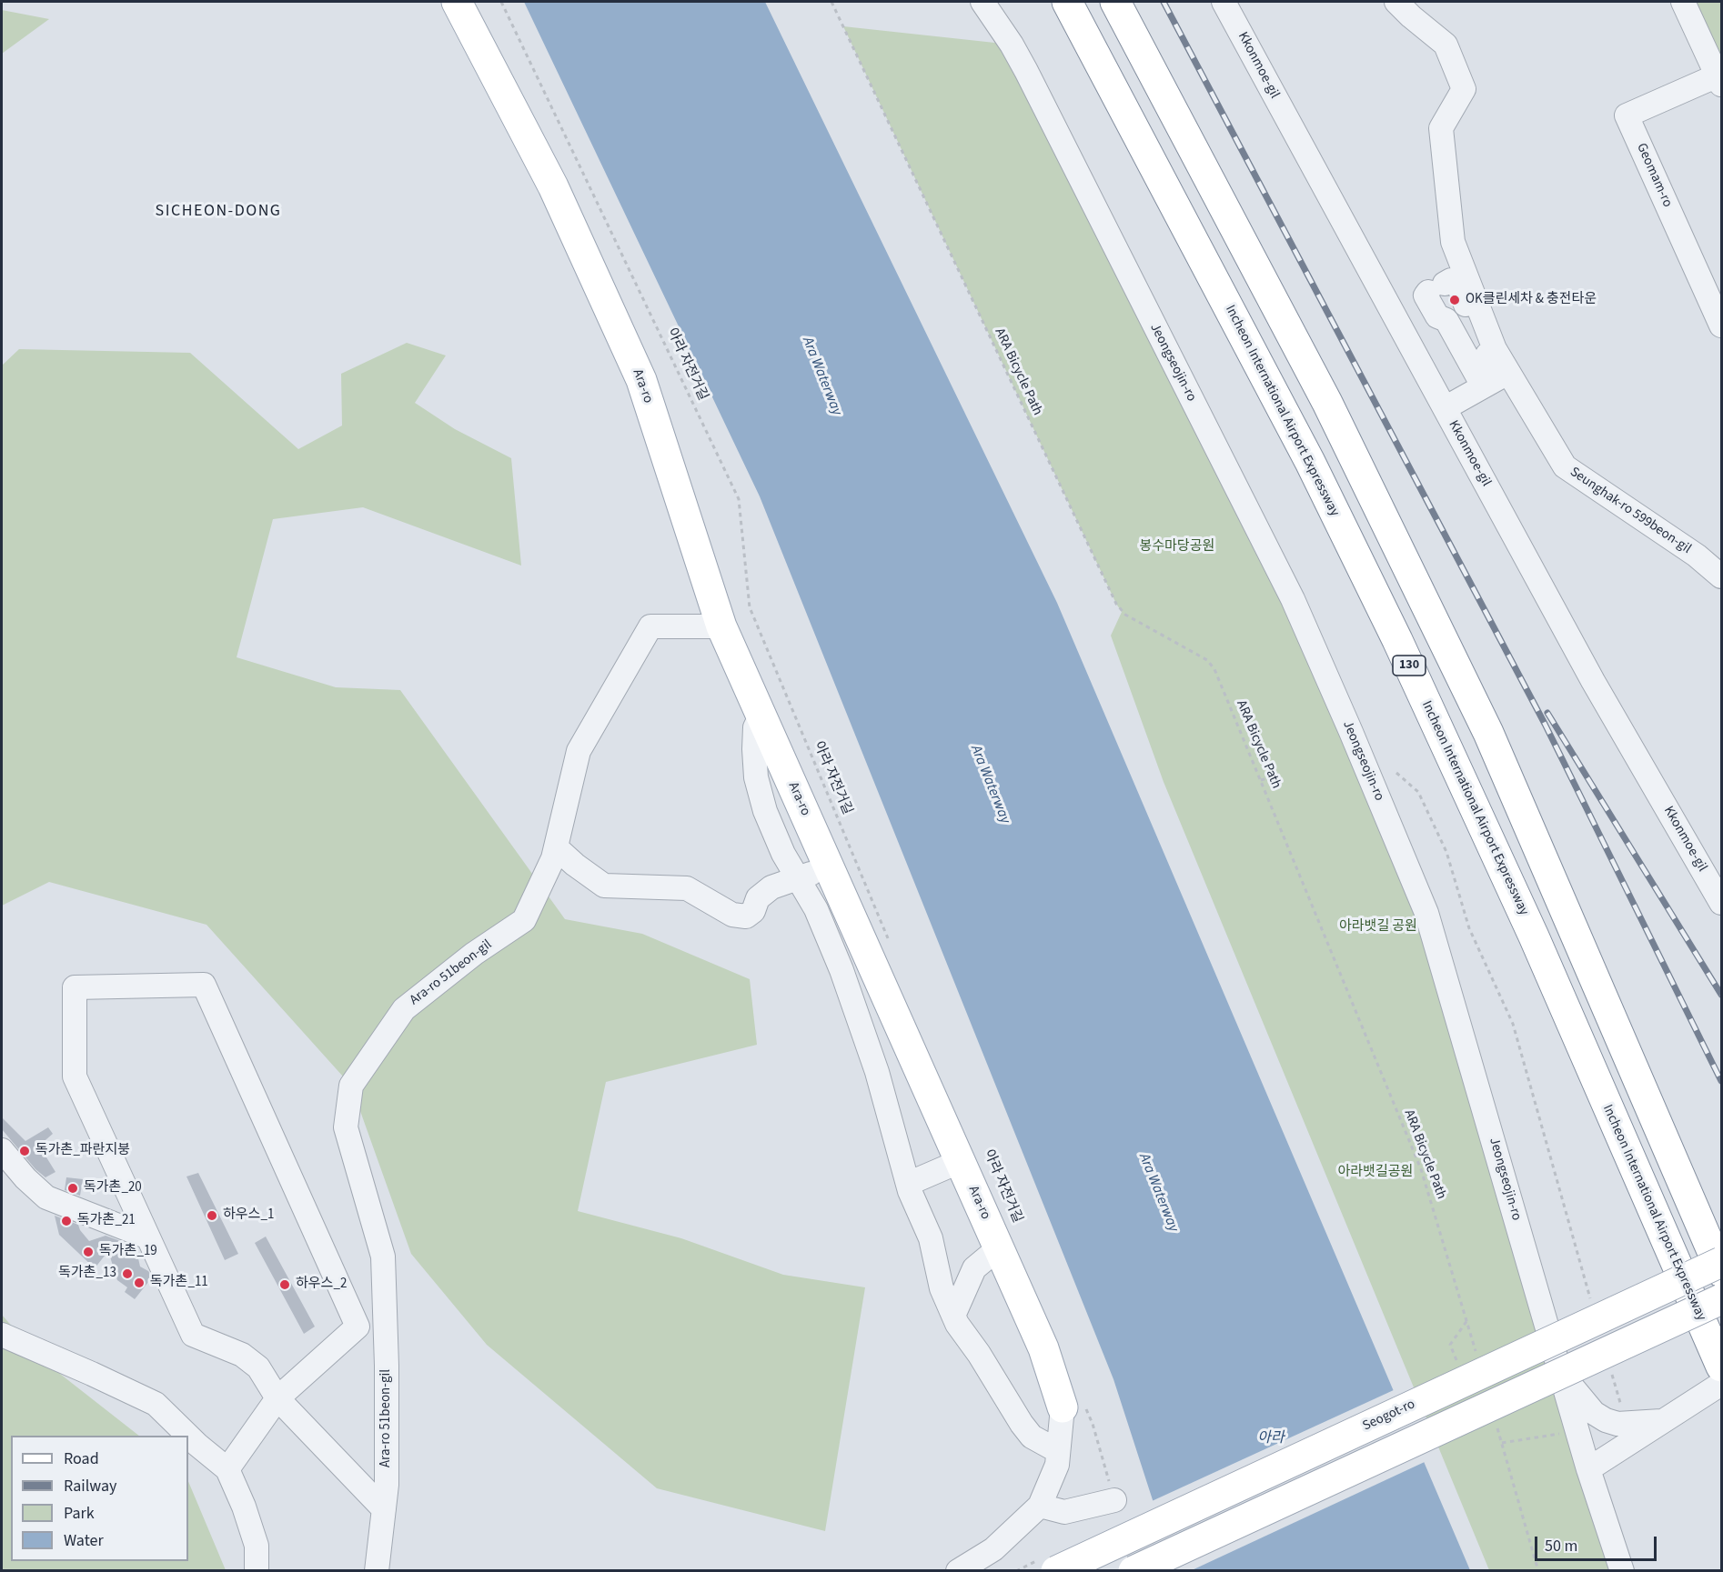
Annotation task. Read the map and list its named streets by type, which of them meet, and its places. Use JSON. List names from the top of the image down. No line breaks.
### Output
{"streets":{"main road":["Ara-ro","Incheon International Airport Expressway","130","Seogot-ro"],"street":["Kkonmoe-gil","Geomam-ro","Jeongseojin-ro","Seunghak-ro 599beon-gil","Ara-ro 51beon-gil"],"path":["아라 자전거길","ARA Bicycle Path"]},"crossings":[["Ara-ro","Ara-ro 51beon-gil"]],"districts":["SICHEON-DONG"],"water":["Ara Waterway","아라"],"parks":["봉수마당공원","아라뱃길 공원","아라뱃길공원"],"places":["OK클린세차 & 충전타운","독가촌_파란지붕","독가촌_20","하우스_1","독가촌_21","독가촌_19","독가촌_13","독가촌_11","하우스_2"],"legend":["Road","Railway","Park","Water"],"scale_bar":"50 m"}
